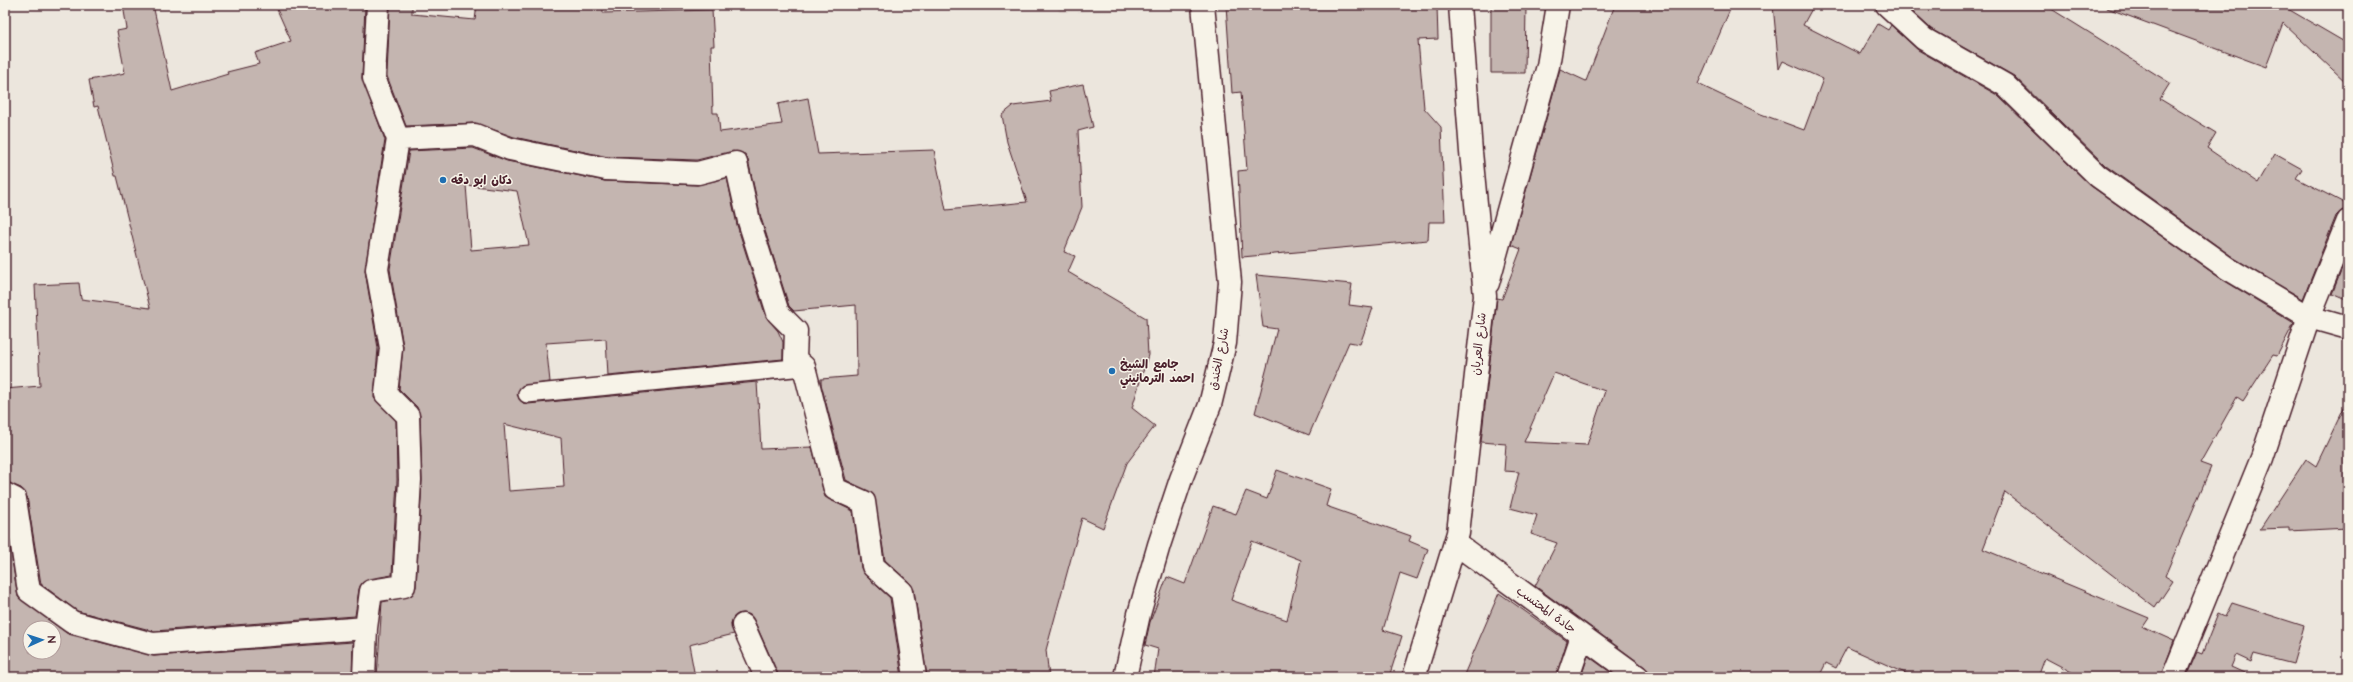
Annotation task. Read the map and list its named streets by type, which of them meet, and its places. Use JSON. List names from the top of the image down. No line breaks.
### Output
{"streets":{"street":["شارع العريان","شارع الخندق","جادة المحتسب"]},"crossings":[["شارع العريان","جادة المحتسب"]],"places":["دكان ابو دقه","جامع الشيخ احمد الترمانيني"],"north":"right"}
